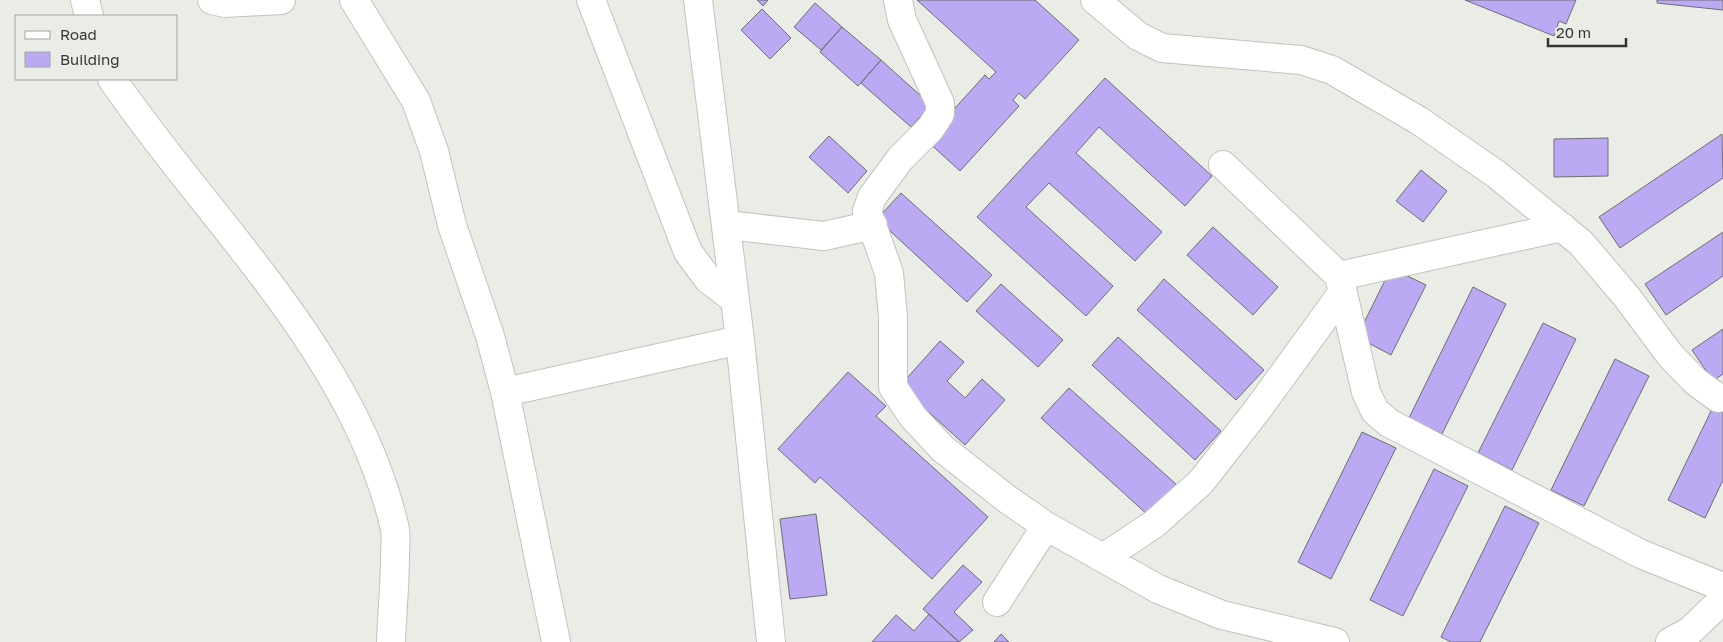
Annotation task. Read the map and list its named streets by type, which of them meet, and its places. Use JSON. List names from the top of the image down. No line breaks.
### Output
{"legend":["Road","Building"],"scale_bar":"20 m"}
